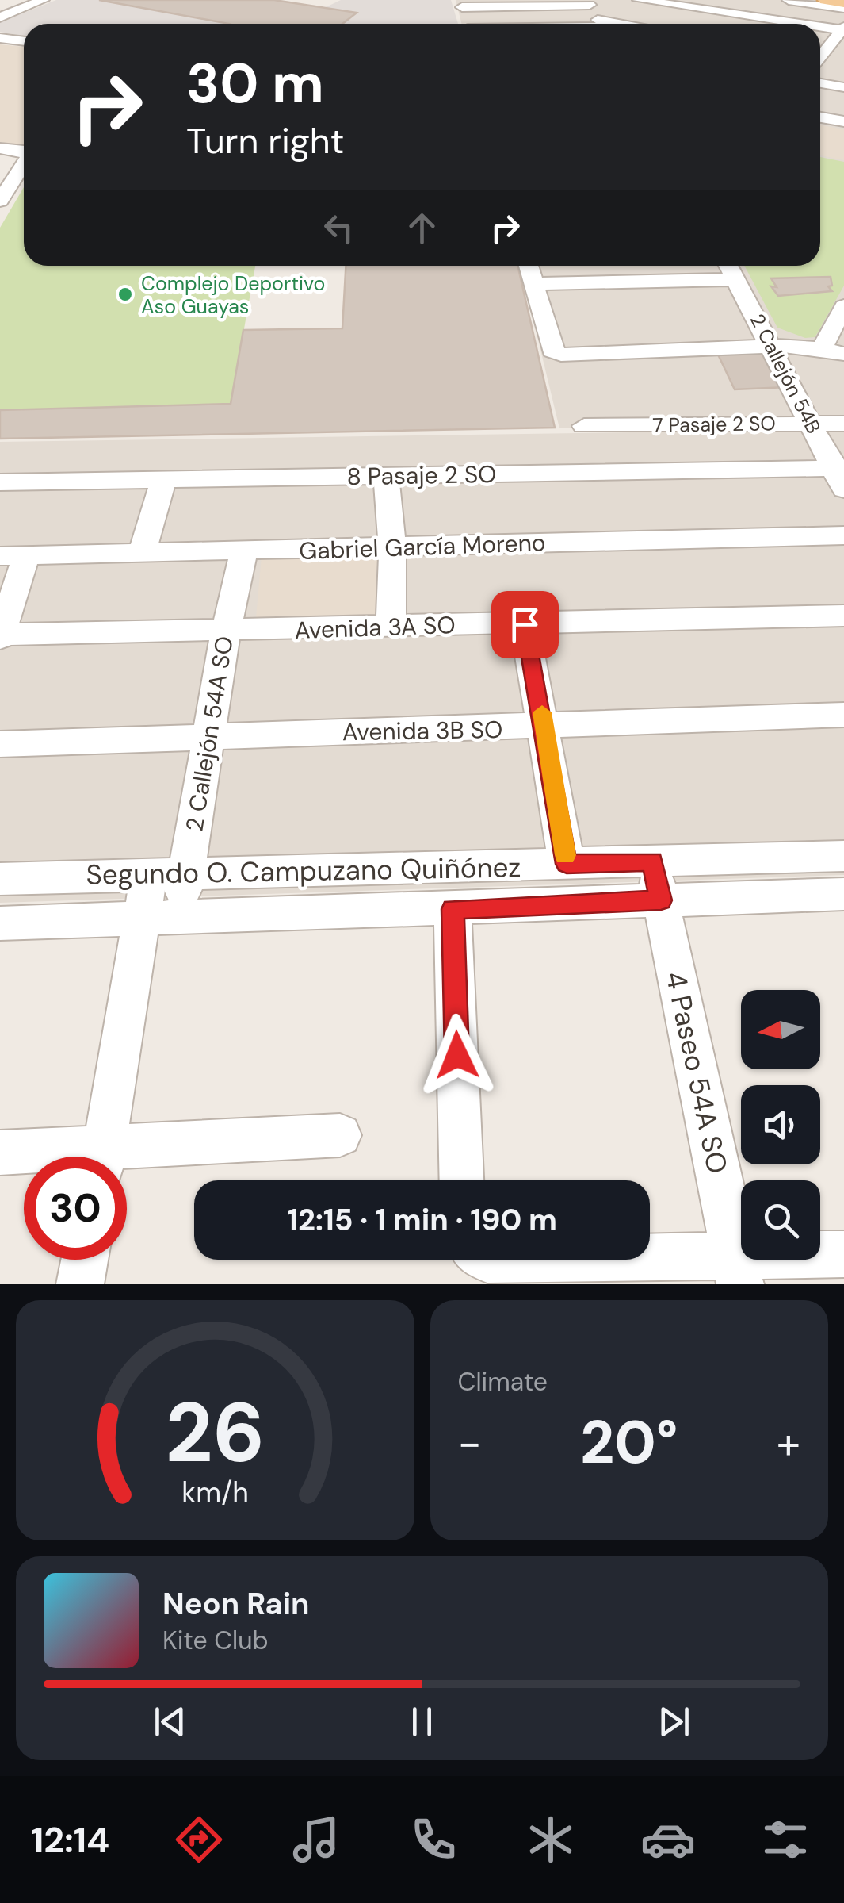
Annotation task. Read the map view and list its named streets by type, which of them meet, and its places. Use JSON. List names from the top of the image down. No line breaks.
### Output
{"streets":{"street":["2 Callejón 54B","7 Pasaje 2 SO","8 Pasaje 2 SO","Gabriel García Moreno","Avenida 3A SO","Avenida 3B SO","2 Callejón 54A SO","Segundo O. Campuzano Quiñónez","4 Paseo 54A SO"]},"crossings":[["2 Callejón 54B","7 Pasaje 2 SO"],["2 Callejón 54B","8 Pasaje 2 SO"],["Gabriel García Moreno","2 Callejón 54A SO"],["Avenida 3A SO","2 Callejón 54A SO"],["Avenida 3B SO","2 Callejón 54A SO"],["2 Callejón 54A SO","Segundo O. Campuzano Quiñónez"],["Segundo O. Campuzano Quiñónez","4 Paseo 54A SO"]],"places":["Complejo Deportivo Aso Guayas"],"north":"left","page":{"turn":["30 m","Turn right"],"limit":"30","trip":"12:15 · 1 min · 190 m","tile":"Climate","heat":["−","20°","+"],"song":["Neon Rain","Kite Club"],"tabs":"12:14","gauge":["26","km/h"]}}
